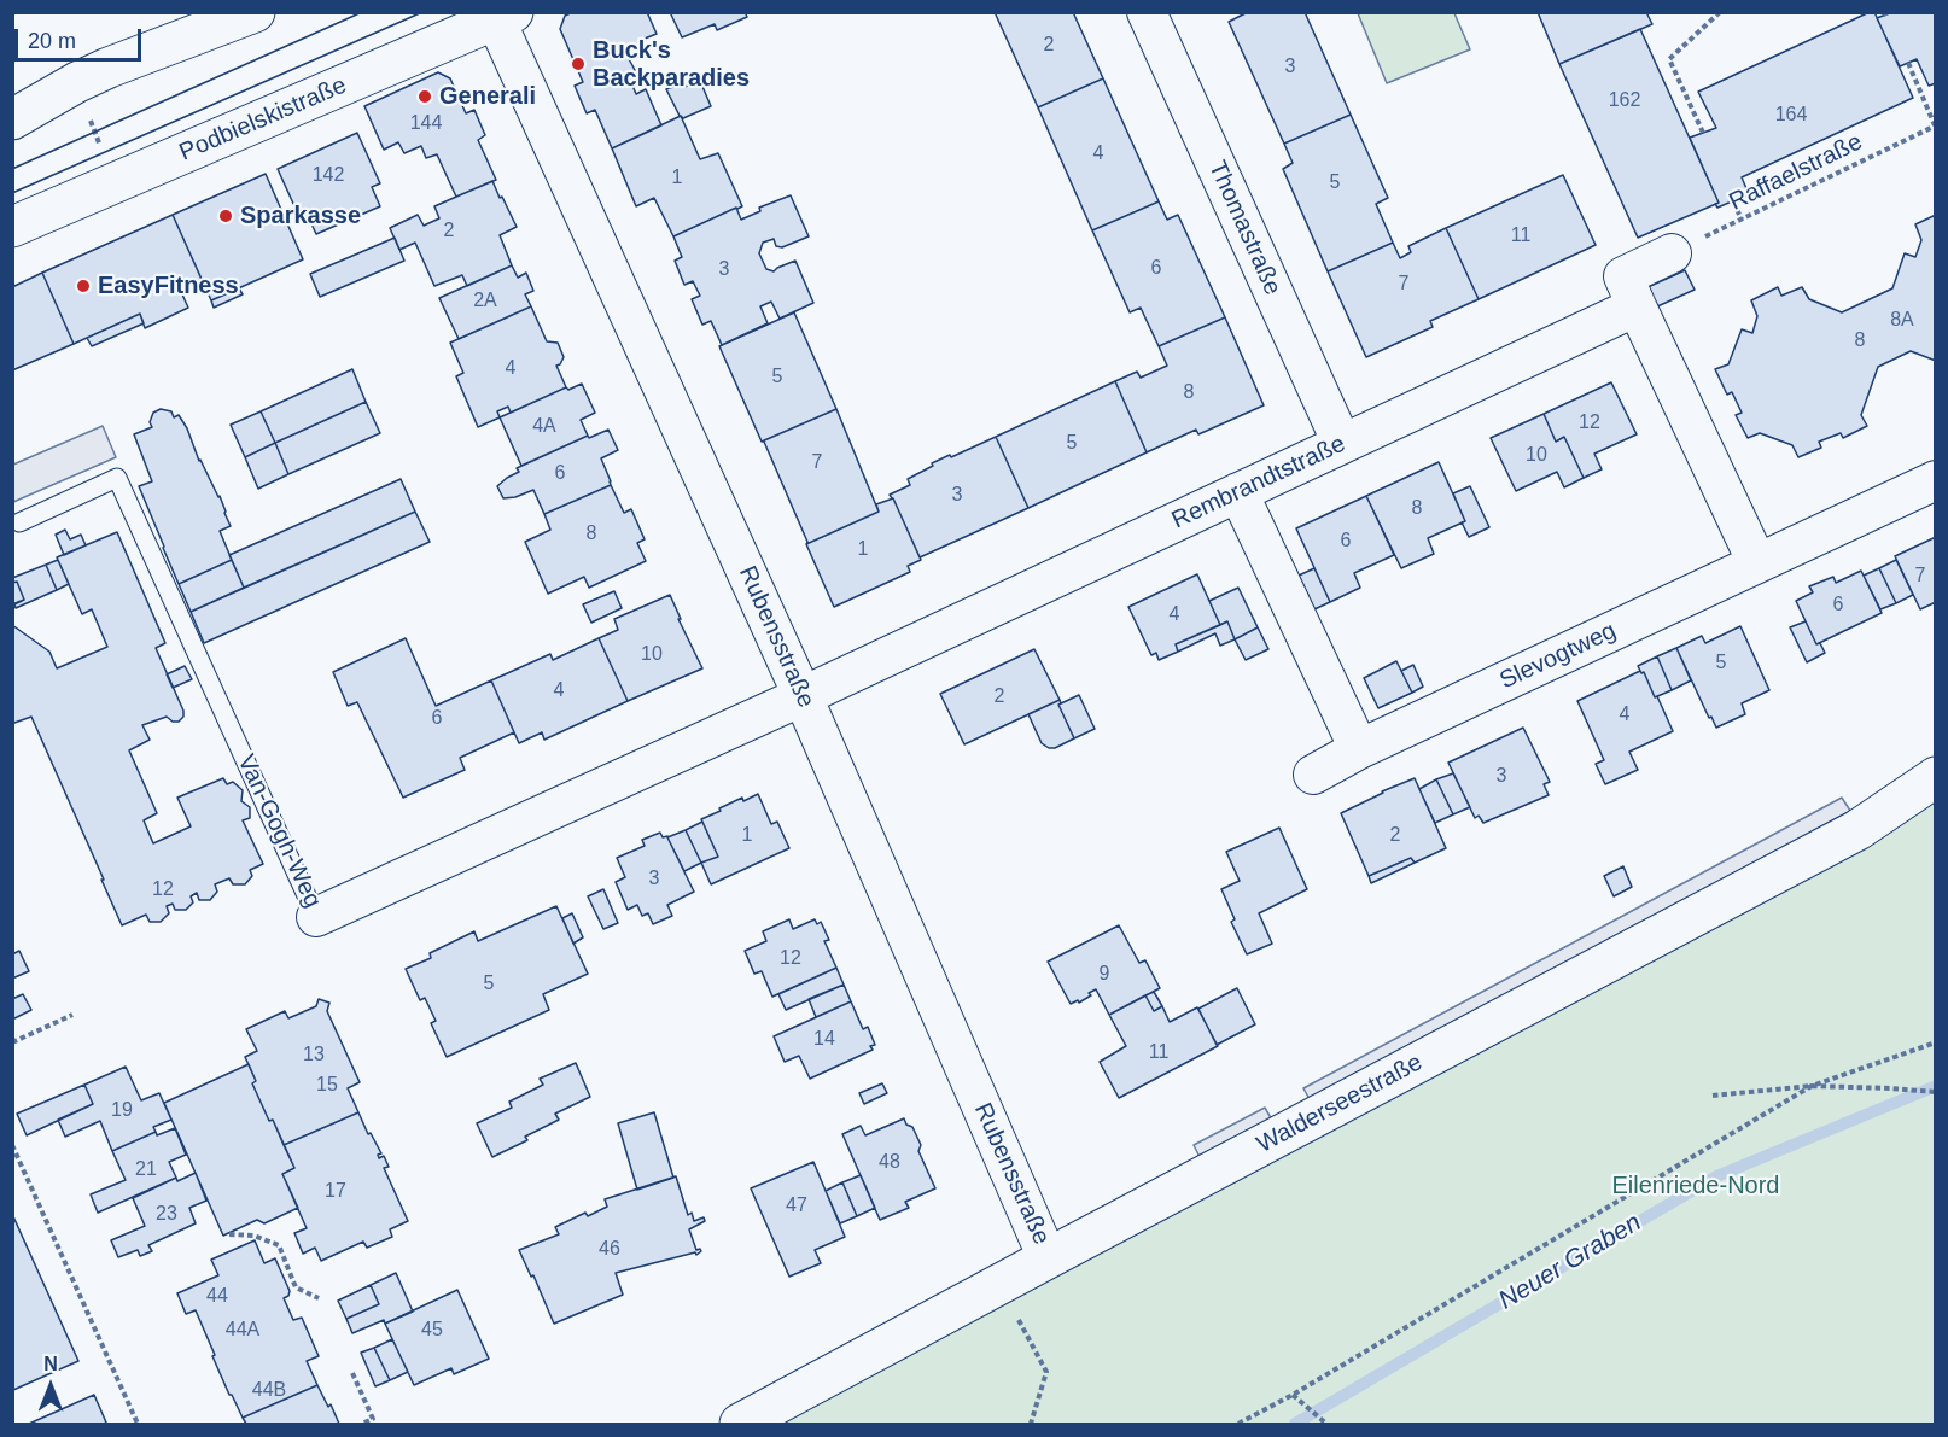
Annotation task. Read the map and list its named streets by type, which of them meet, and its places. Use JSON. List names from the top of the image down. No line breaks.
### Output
{"streets":{"street":["Podbielskistraße","Thomastraße","Rembrandtstraße","Rubensstraße","Slevogtweg","Van-Gogh-Weg","Walderseestraße"],"path":["Raffaelstraße"]},"crossings":[["Podbielskistraße","Rubensstraße"],["Thomastraße","Rembrandtstraße"],["Rembrandtstraße","Rubensstraße"],["Rembrandtstraße","Van-Gogh-Weg"],["Rubensstraße","Van-Gogh-Weg"],["Rubensstraße","Walderseestraße"]],"water":["Neuer Graben"],"parks":["Eilenriede-Nord"],"places":["Buck's Backparadies","Generali","Sparkasse","EasyFitness"],"house_numbers":["2","3","162","164","144","4","142","1","5","2","11","6","3","7","2A","8A","8","4","5","8","12","4A","5","10","7","6","3","8","8","6","1","7","6","4","10","5","4","2","4","6","3","1","2","3","12","12","9","5","14","11","13","15","19","48","21","17","47","23","46","44","44A","45","44B"],"scale_bar":"20 m","north":"top"}
